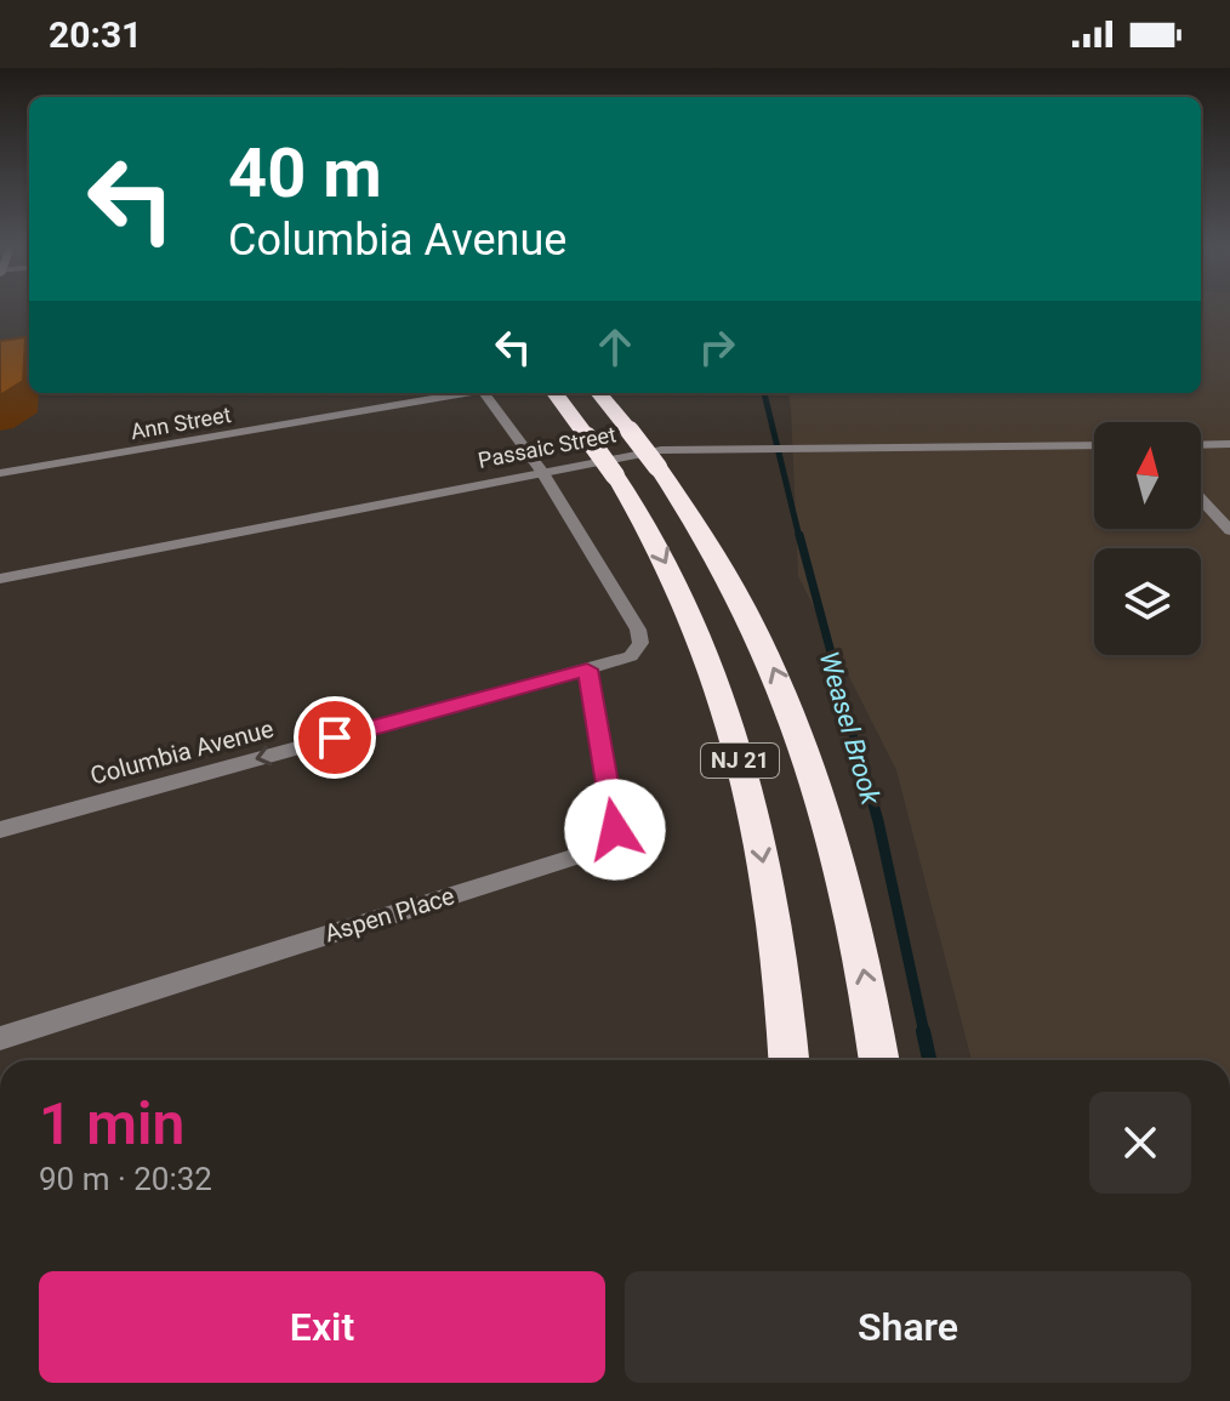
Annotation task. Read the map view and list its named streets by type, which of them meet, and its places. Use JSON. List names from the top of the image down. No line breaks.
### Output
{"streets":{"highway":["NJ 21"],"street":["Ann Street","Passaic Street","Columbia Avenue","Aspen Place"]},"crossings":[["Passaic Street","Columbia Avenue"],["Columbia Avenue","Aspen Place"]],"one_way":["Columbia Avenue"],"water":["Weasel Brook"],"north":"top","page":{"status":"20:31","turn":["40 m","Columbia Avenue"],"heading":["1 min","90 m · 20:32"],"buttons":["Exit","Share"]}}
